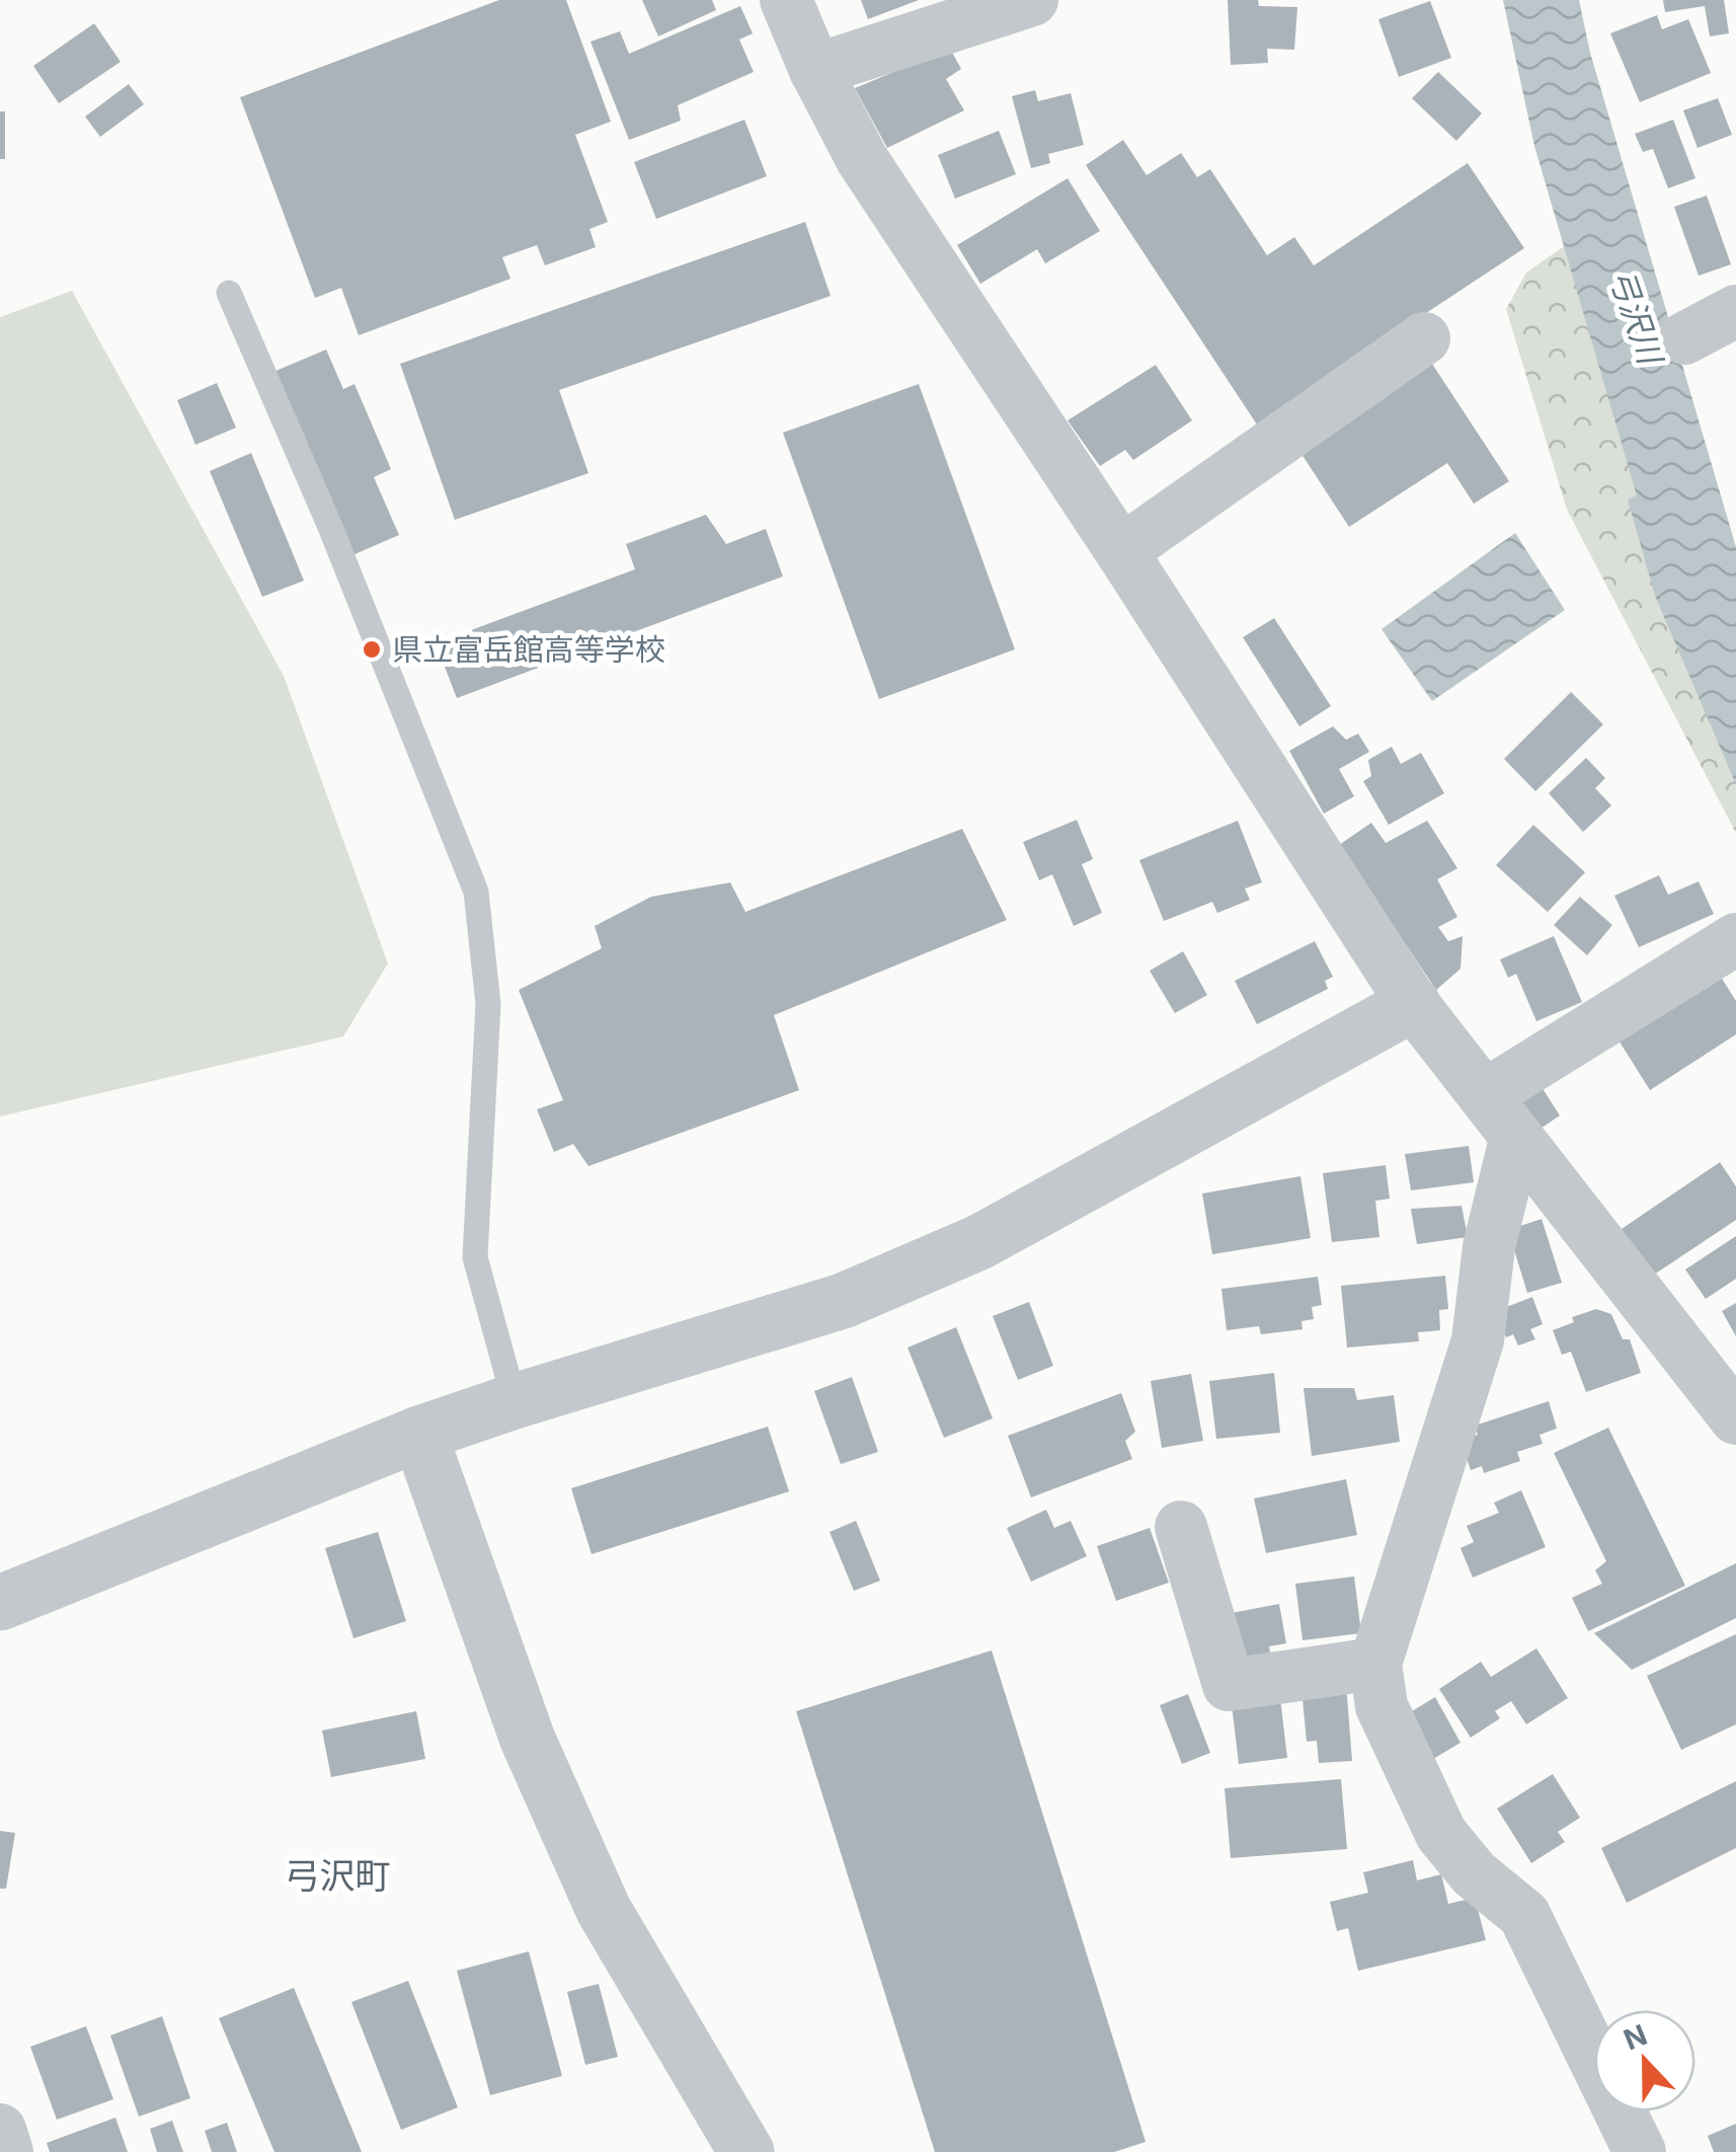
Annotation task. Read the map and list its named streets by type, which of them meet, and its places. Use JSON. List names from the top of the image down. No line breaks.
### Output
{"districts":["弓沢町"],"water":["弓沢川"],"places":["県立富岳館高等学校"],"north":"top"}
